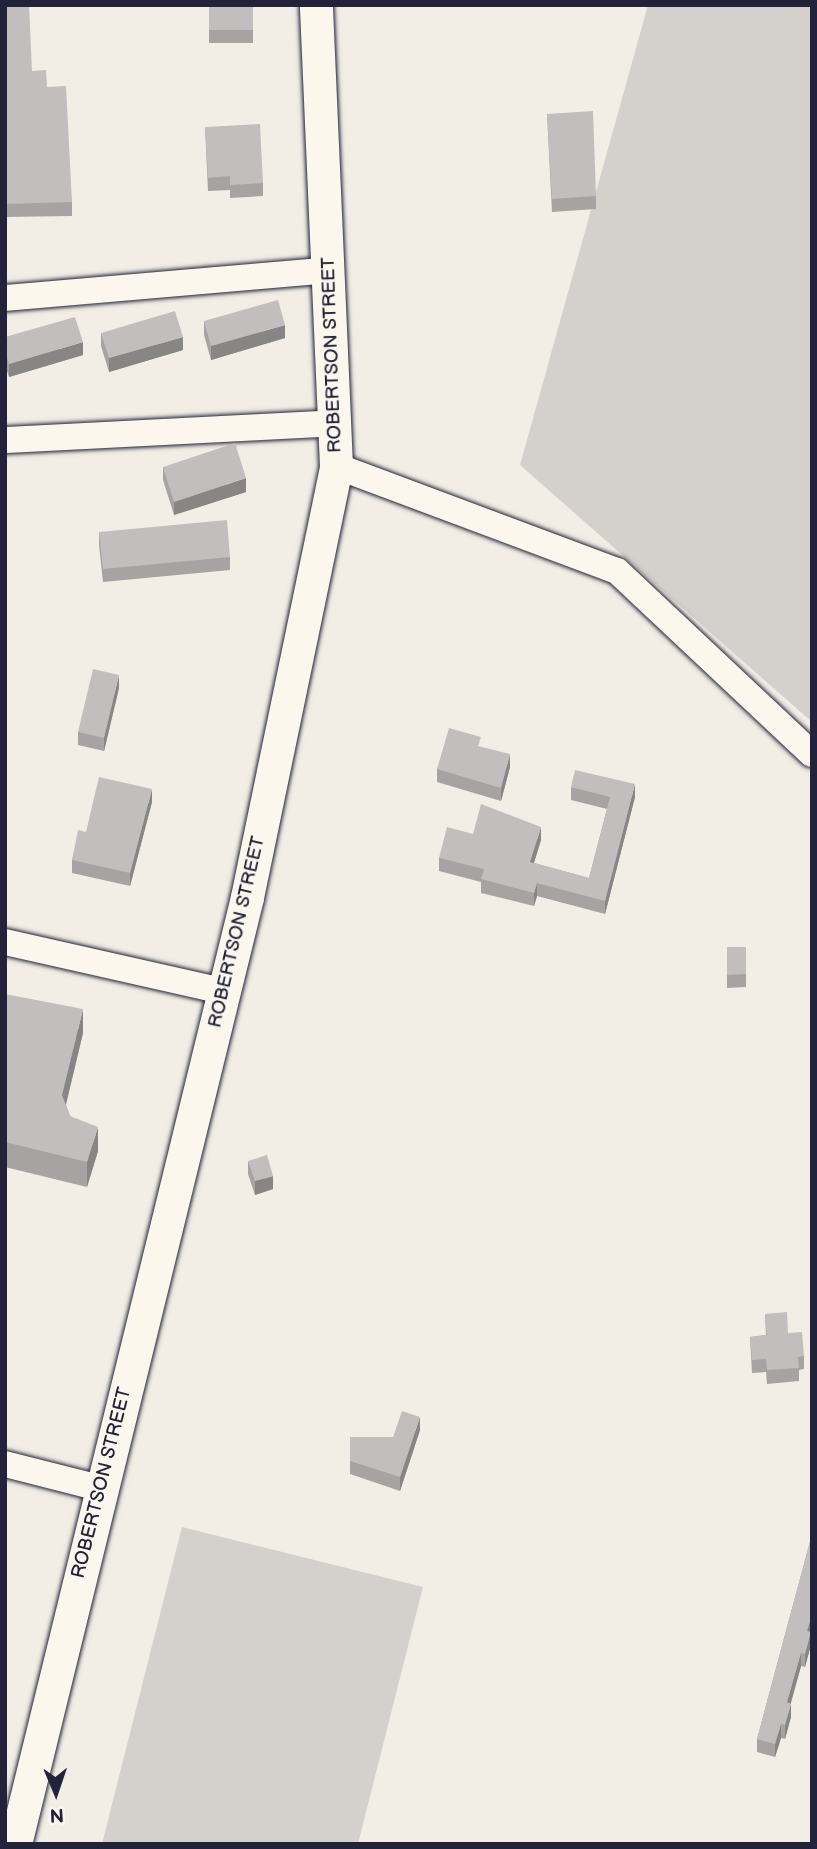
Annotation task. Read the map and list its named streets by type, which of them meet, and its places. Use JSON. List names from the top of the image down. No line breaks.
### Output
{"streets":{"street":["ROBERTSON STREET"]},"north":"bottom"}
